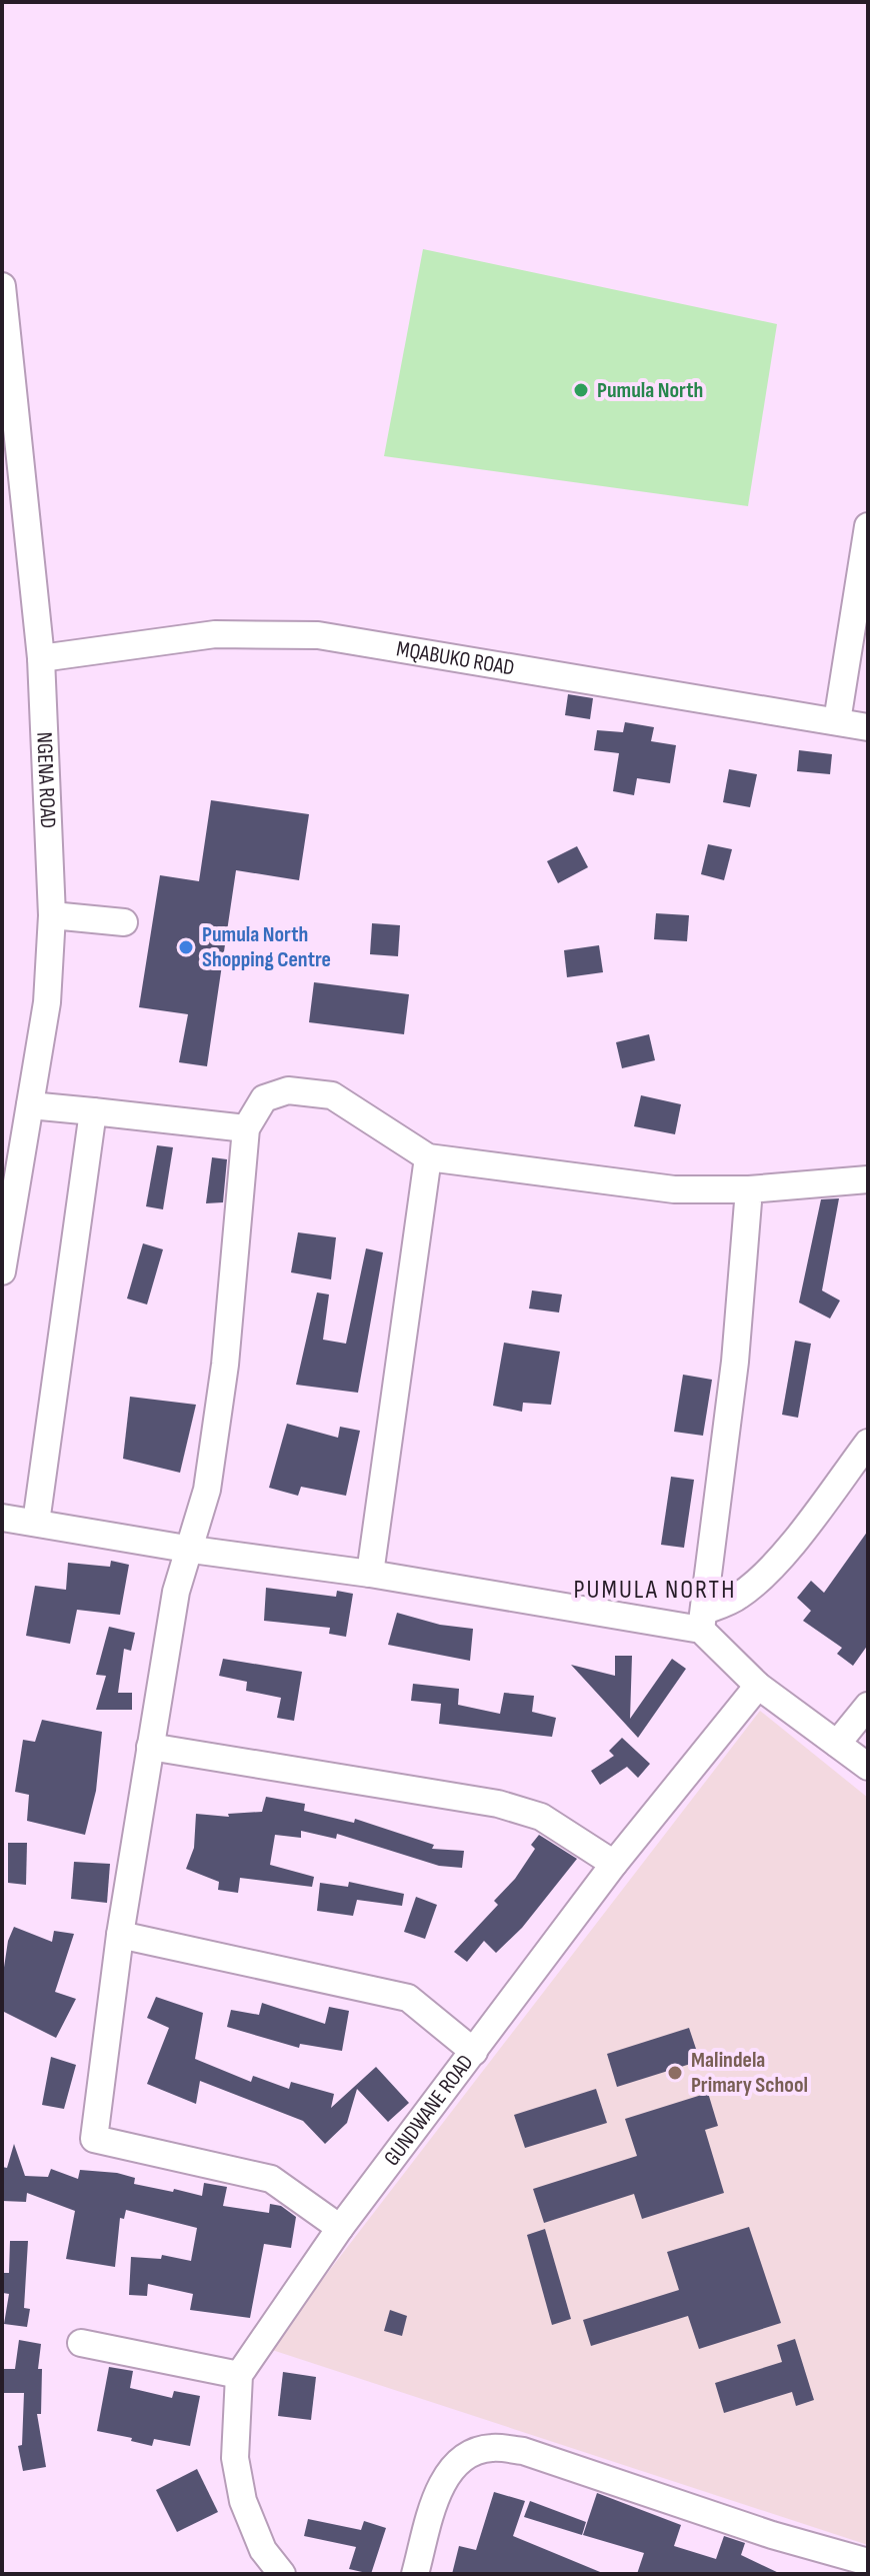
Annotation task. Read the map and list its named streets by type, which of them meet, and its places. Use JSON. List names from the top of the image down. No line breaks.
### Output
{"streets":{"street":["MQABUKO ROAD","NGENA ROAD","GUNDWANE ROAD"]},"crossings":[["MQABUKO ROAD","NGENA ROAD"]],"districts":["PUMULA NORTH"],"places":["Pumula North","Pumula North Shopping Centre","Malindela Primary School"]}
